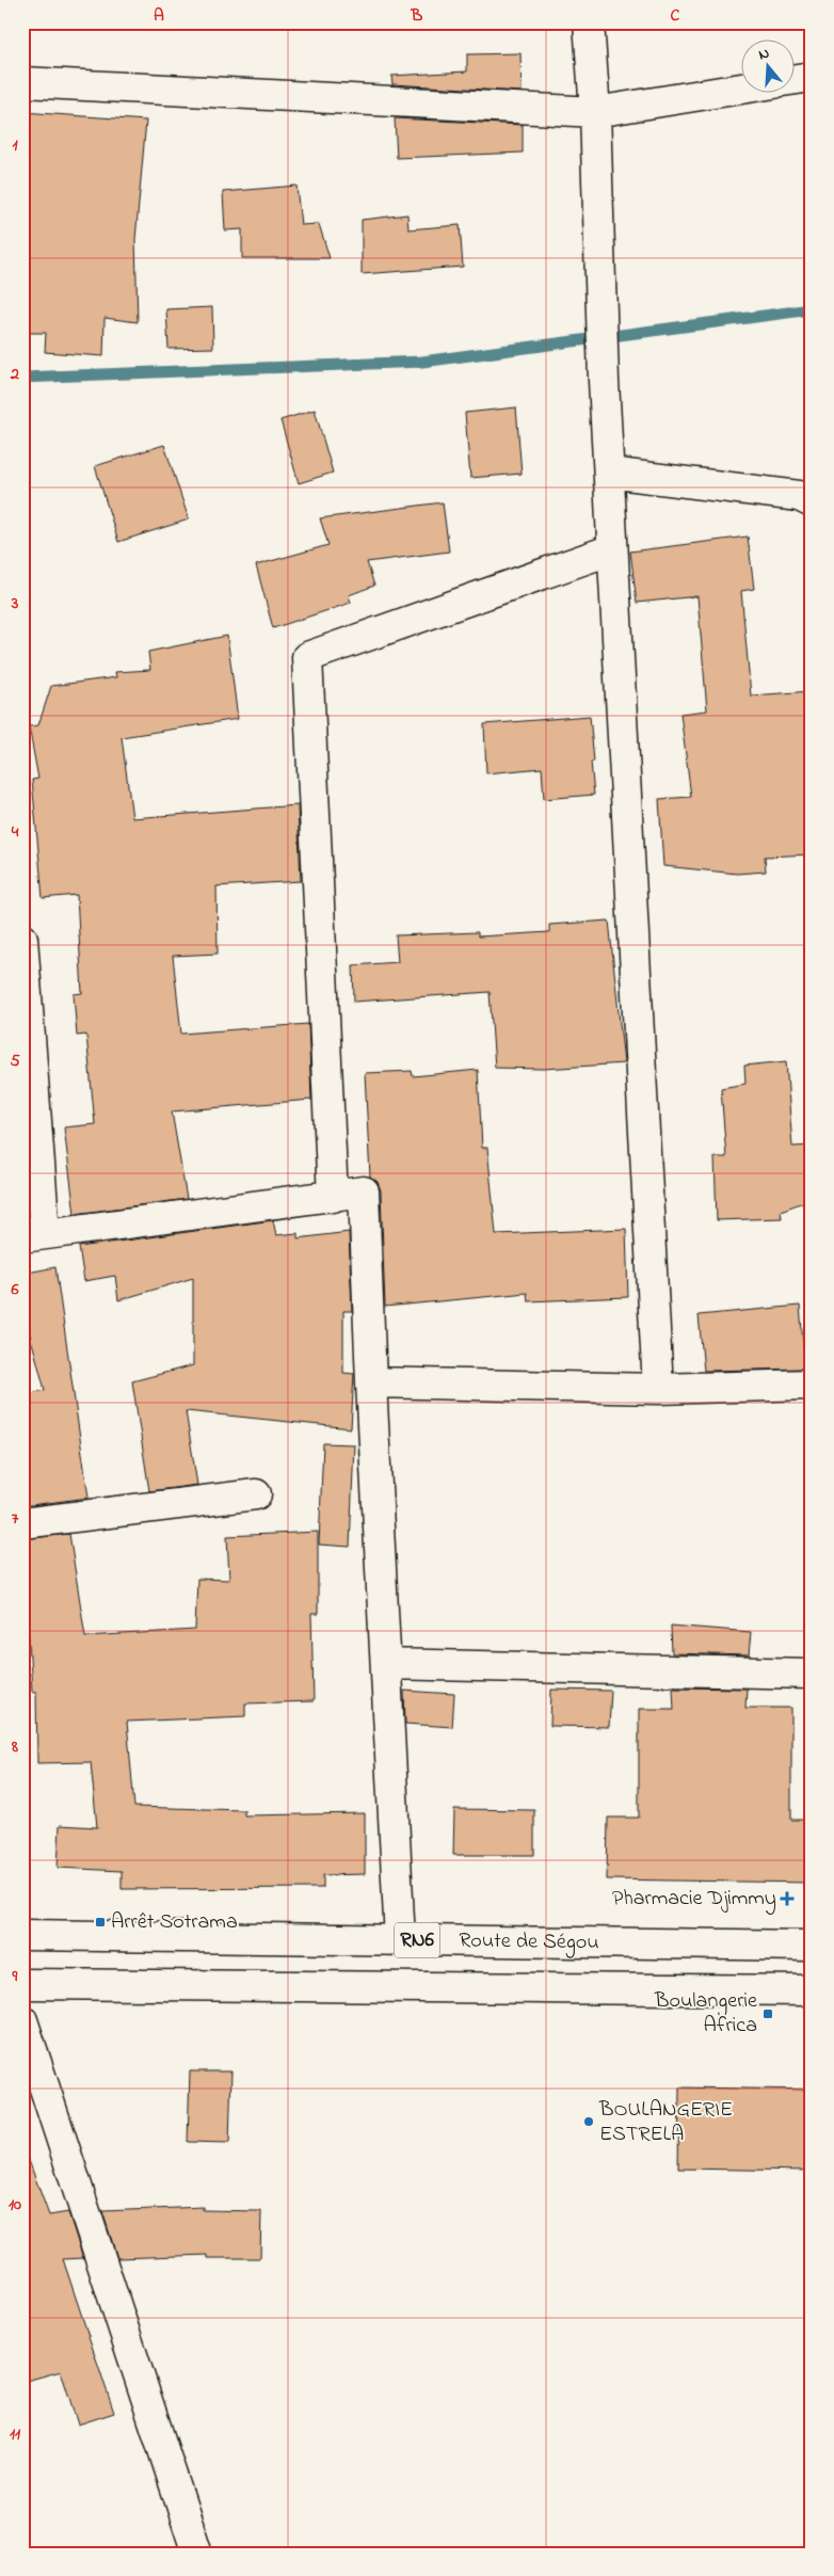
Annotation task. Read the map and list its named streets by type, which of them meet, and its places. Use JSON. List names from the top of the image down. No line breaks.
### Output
{"streets":{"main road":["RN6","Route de Ségou"]},"places":{"health":["Pharmacie Djimmy"],"transit":["Arrêt Sotrama","Boulangerie Africa"],"other":["BOULANGERIE ESTRELA"]},"north":"top","grid":{"columns":["A","B","C"],"rows":["1","2","3","4","5","6","7","8","9","10","11"]}}
